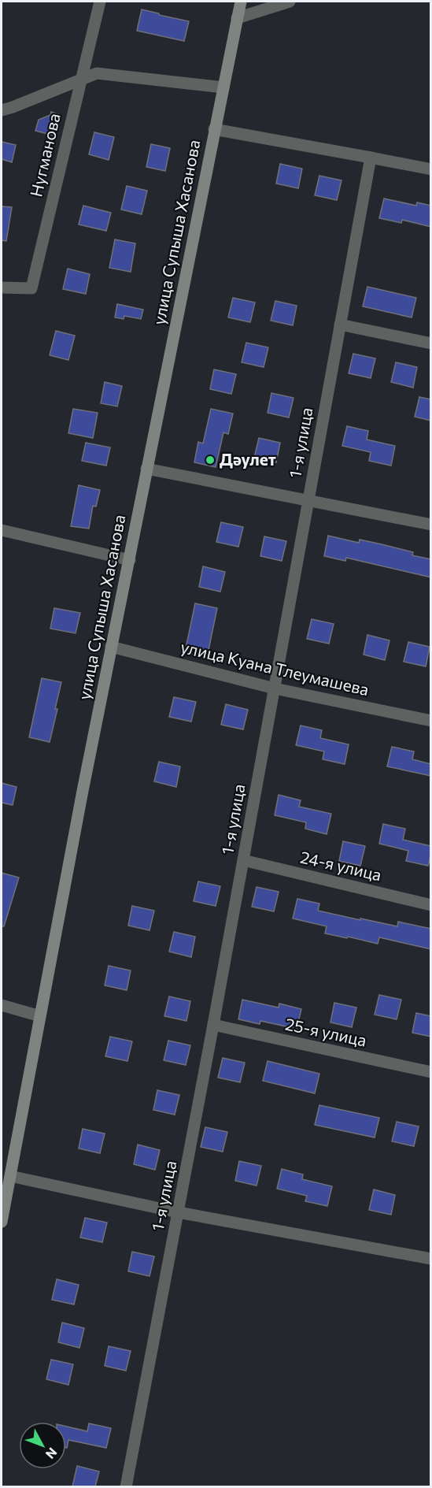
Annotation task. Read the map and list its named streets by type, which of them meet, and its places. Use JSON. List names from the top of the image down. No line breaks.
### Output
{"streets":{"street":["Нугманова","улица Супыша Хасанова","1-я улица","улица Куана Тлеумашева","24-я улица","25-я улица"]},"crossings":[["улица Супыша Хасанова","улица Куана Тлеумашева"],["1-я улица","улица Куана Тлеумашева"],["1-я улица","24-я улица"],["1-я улица","25-я улица"]],"places":["Дәулет"],"north":"bottom right"}
